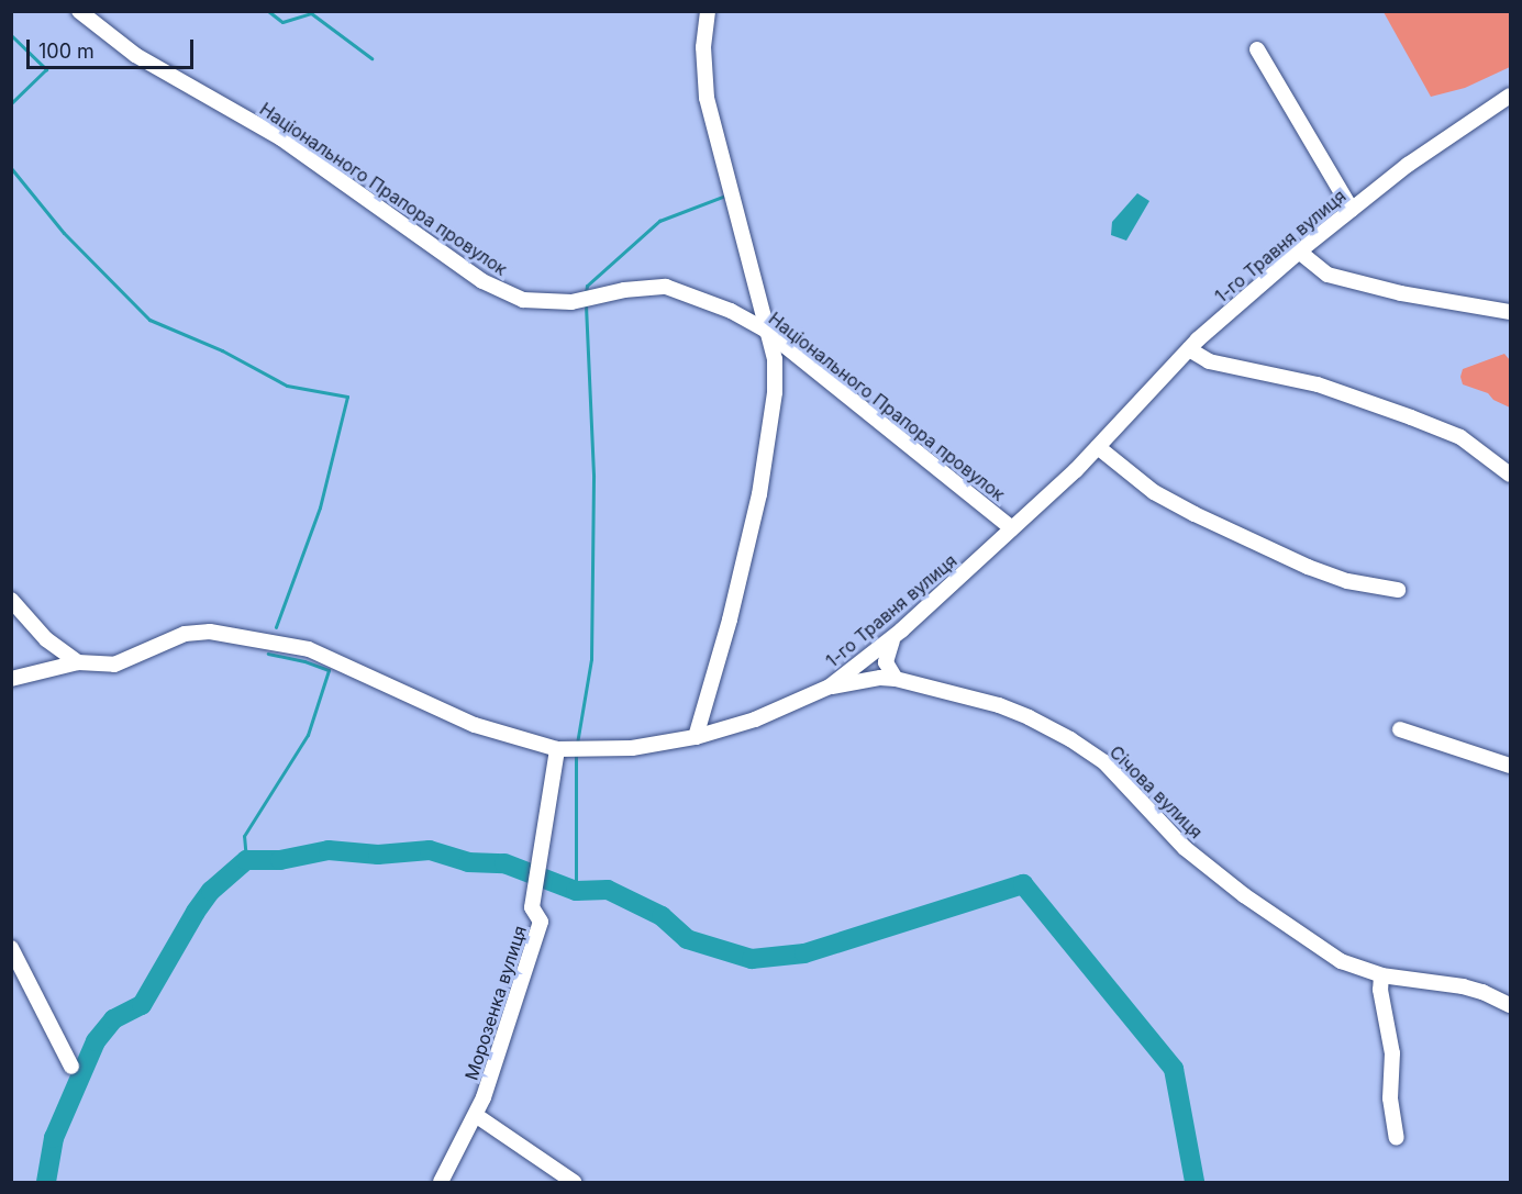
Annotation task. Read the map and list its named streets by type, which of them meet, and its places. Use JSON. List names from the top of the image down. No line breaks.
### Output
{"streets":{"street":["Національного Прапора провулок","1-го Травня вулиця","Січова вулиця","Морозенка вулиця"]},"crossings":[["Національного Прапора провулок","1-го Травня вулиця"],["1-го Травня вулиця","Січова вулиця"],["1-го Травня вулиця","Морозенка вулиця"]],"scale_bar":"100 m"}
